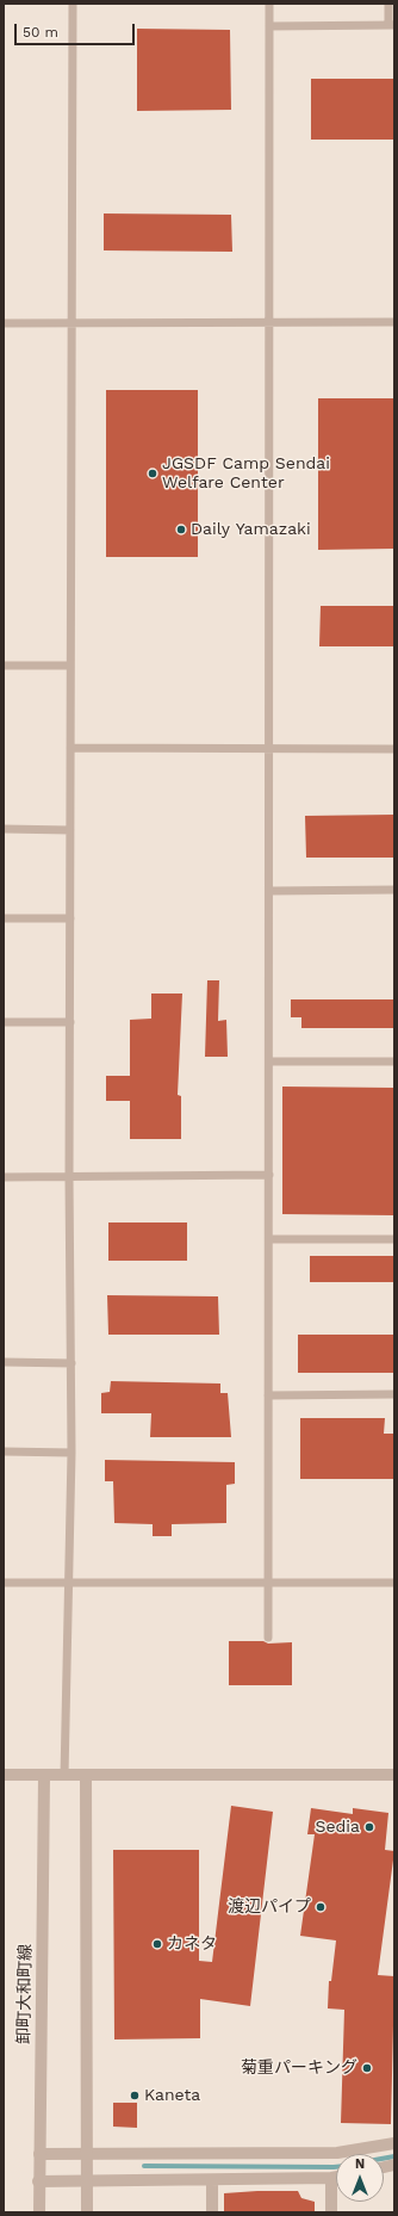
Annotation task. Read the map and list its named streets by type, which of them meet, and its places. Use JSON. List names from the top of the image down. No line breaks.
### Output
{"streets":{"street":["卸町大和町線"]},"places":["JGSDF Camp Sendai Welfare Center","Daily Yamazaki","Sedia","渡辺パイプ","カネタ","菊重パーキング","Kaneta"],"scale_bar":"50 m","north":"top"}
